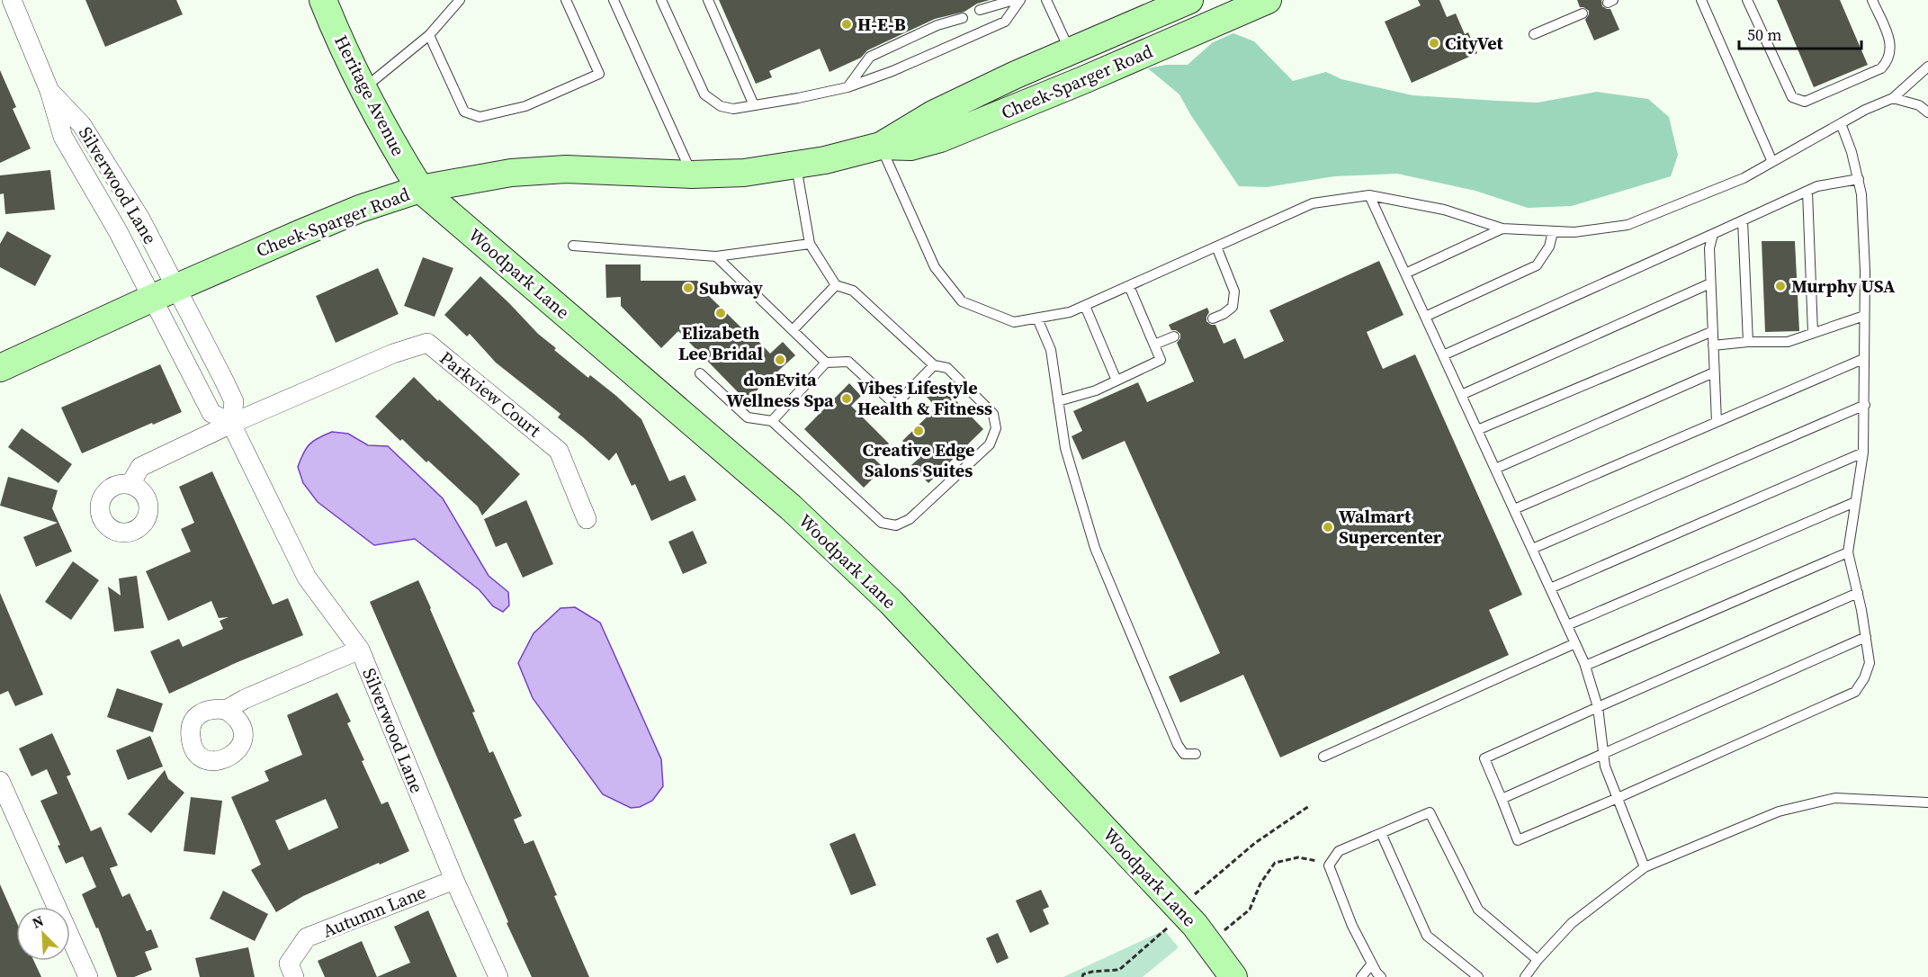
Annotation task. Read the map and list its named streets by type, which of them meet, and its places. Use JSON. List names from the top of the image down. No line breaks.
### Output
{"streets":{"main road":["Cheek-Sparger Road","Heritage Avenue","Woodpark Lane"],"street":["Silverwood Lane","Parkview Court","Autumn Lane"]},"crossings":[["Cheek-Sparger Road","Heritage Avenue"],["Cheek-Sparger Road","Silverwood Lane"],["Cheek-Sparger Road","Woodpark Lane"],["Heritage Avenue","Woodpark Lane"],["Silverwood Lane","Parkview Court"],["Silverwood Lane","Autumn Lane"]],"places":["H-E-B","CityVet","Murphy USA","Subway","Elizabeth Lee Bridal","donEvita Wellness Spa","Vibes Lifestyle Health & Fitness","Creative Edge Salons Suites","Walmart Supercenter"],"scale_bar":"50 m","north":"top left"}
